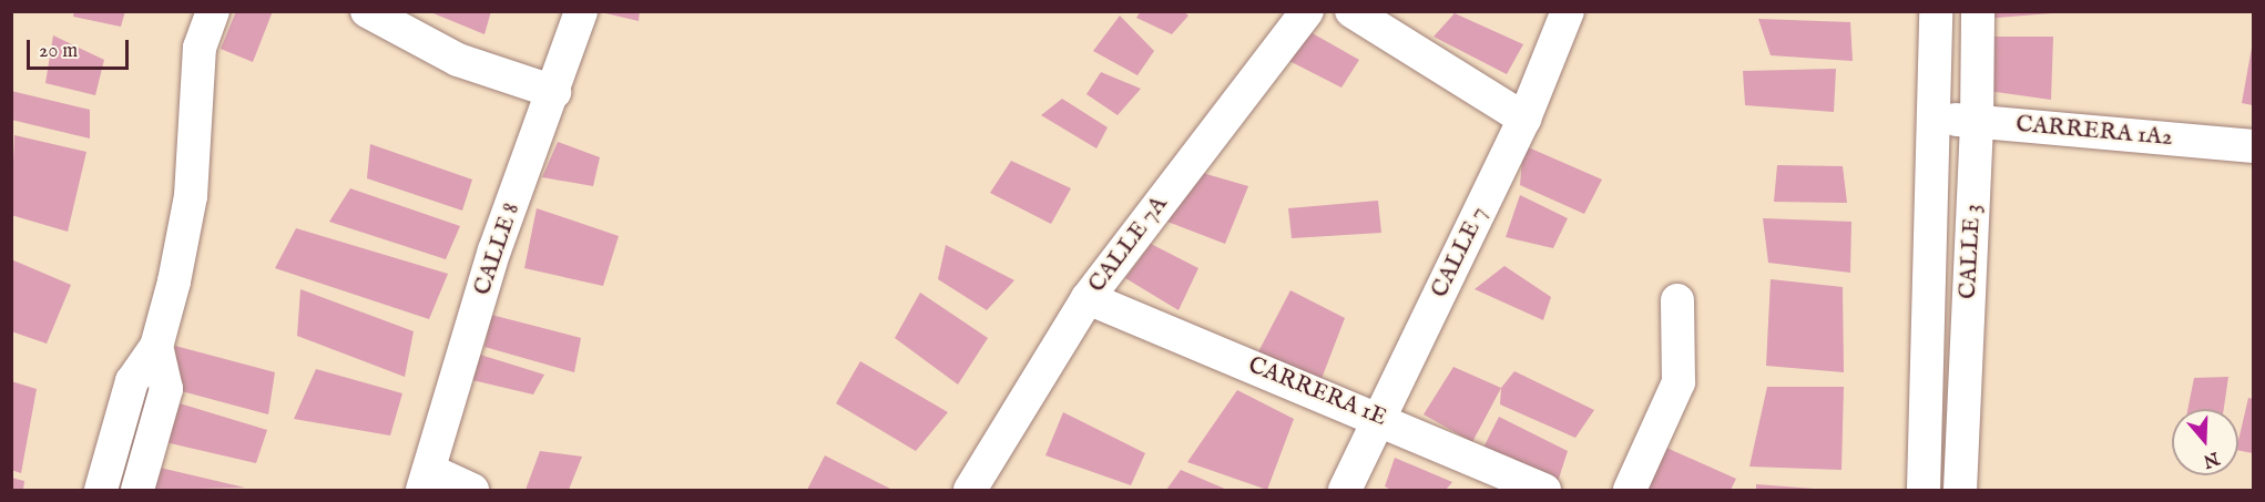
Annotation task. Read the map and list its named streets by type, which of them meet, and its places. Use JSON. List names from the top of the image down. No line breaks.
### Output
{"streets":{"street":["CARRERA 1A2","CALLE 7A","CALLE 8","CALLE 3","CALLE 7","CARRERA 1E"]},"crossings":[["CARRERA 1A2","CALLE 3"],["CALLE 7A","CARRERA 1E"],["CALLE 7","CARRERA 1E"]],"scale_bar":"20 m","north":"bottom"}
